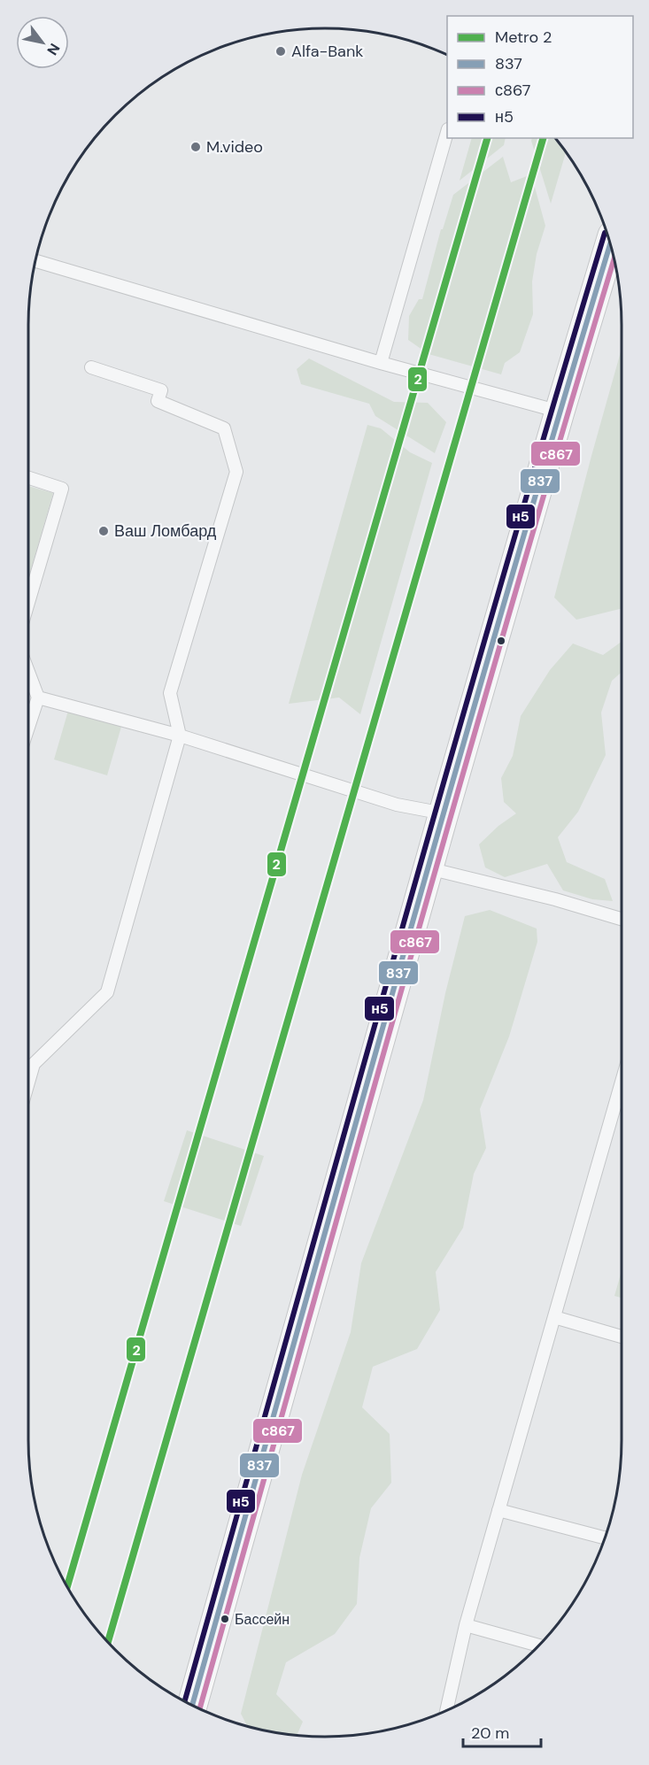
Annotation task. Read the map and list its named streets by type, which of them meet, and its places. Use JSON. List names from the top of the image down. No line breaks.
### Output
{"places":["Alfa-Bank","M.video","Ваш Ломбард","Бассейн"],"lines":["metro line 2","transit line н5","transit line 837","transit line с867"],"legend":["Metro 2","837","с867","н5"],"scale_bar":"20 m","north":"bottom right"}
